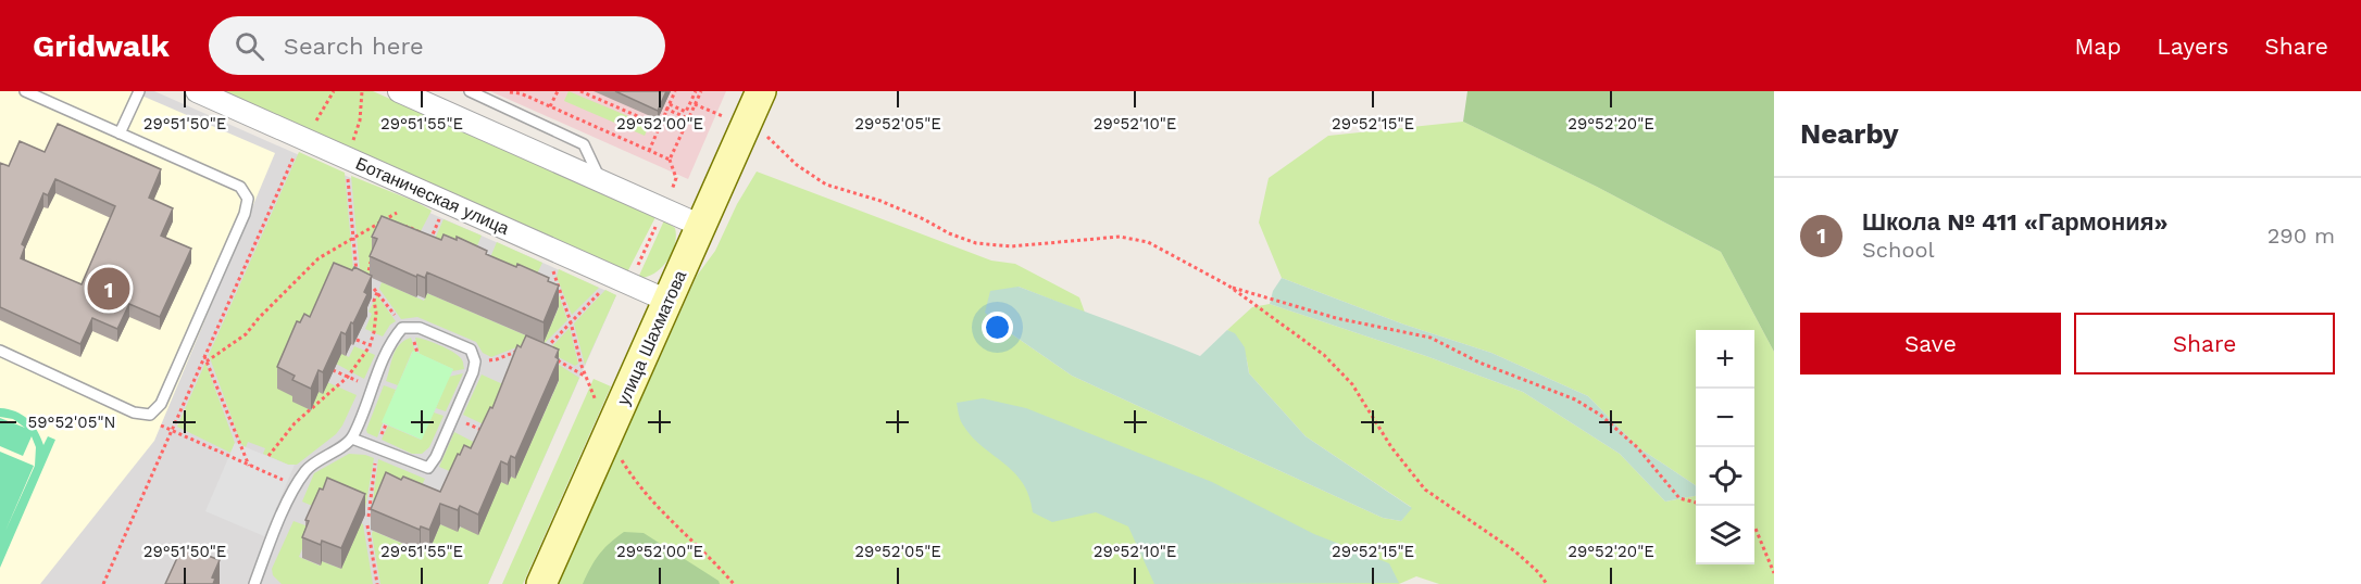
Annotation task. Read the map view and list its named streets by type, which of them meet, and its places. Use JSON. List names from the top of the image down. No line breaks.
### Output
{"streets":{"street":["Ботаническая улица","улица Шахматова"]},"crossings":[["Ботаническая улица","улица Шахматова"]],"page":{"header":"Gridwalk","search":"Search here","nav":["Map","Layers","Share"],"heading":"Nearby","list":[{"mark":"1","name":"Школа № 411 «Гармония»","note":"School","value":"290 m"}],"pins":"1","buttons":["Save","Share"],"map_buttons":["+","−"]},"coordinates":["29°51'50\"E","29°51'55\"E","29°52'00\"E","29°52'05\"E","29°52'10\"E","29°52'15\"E","29°52'20\"E","59°52'05\"N"]}
